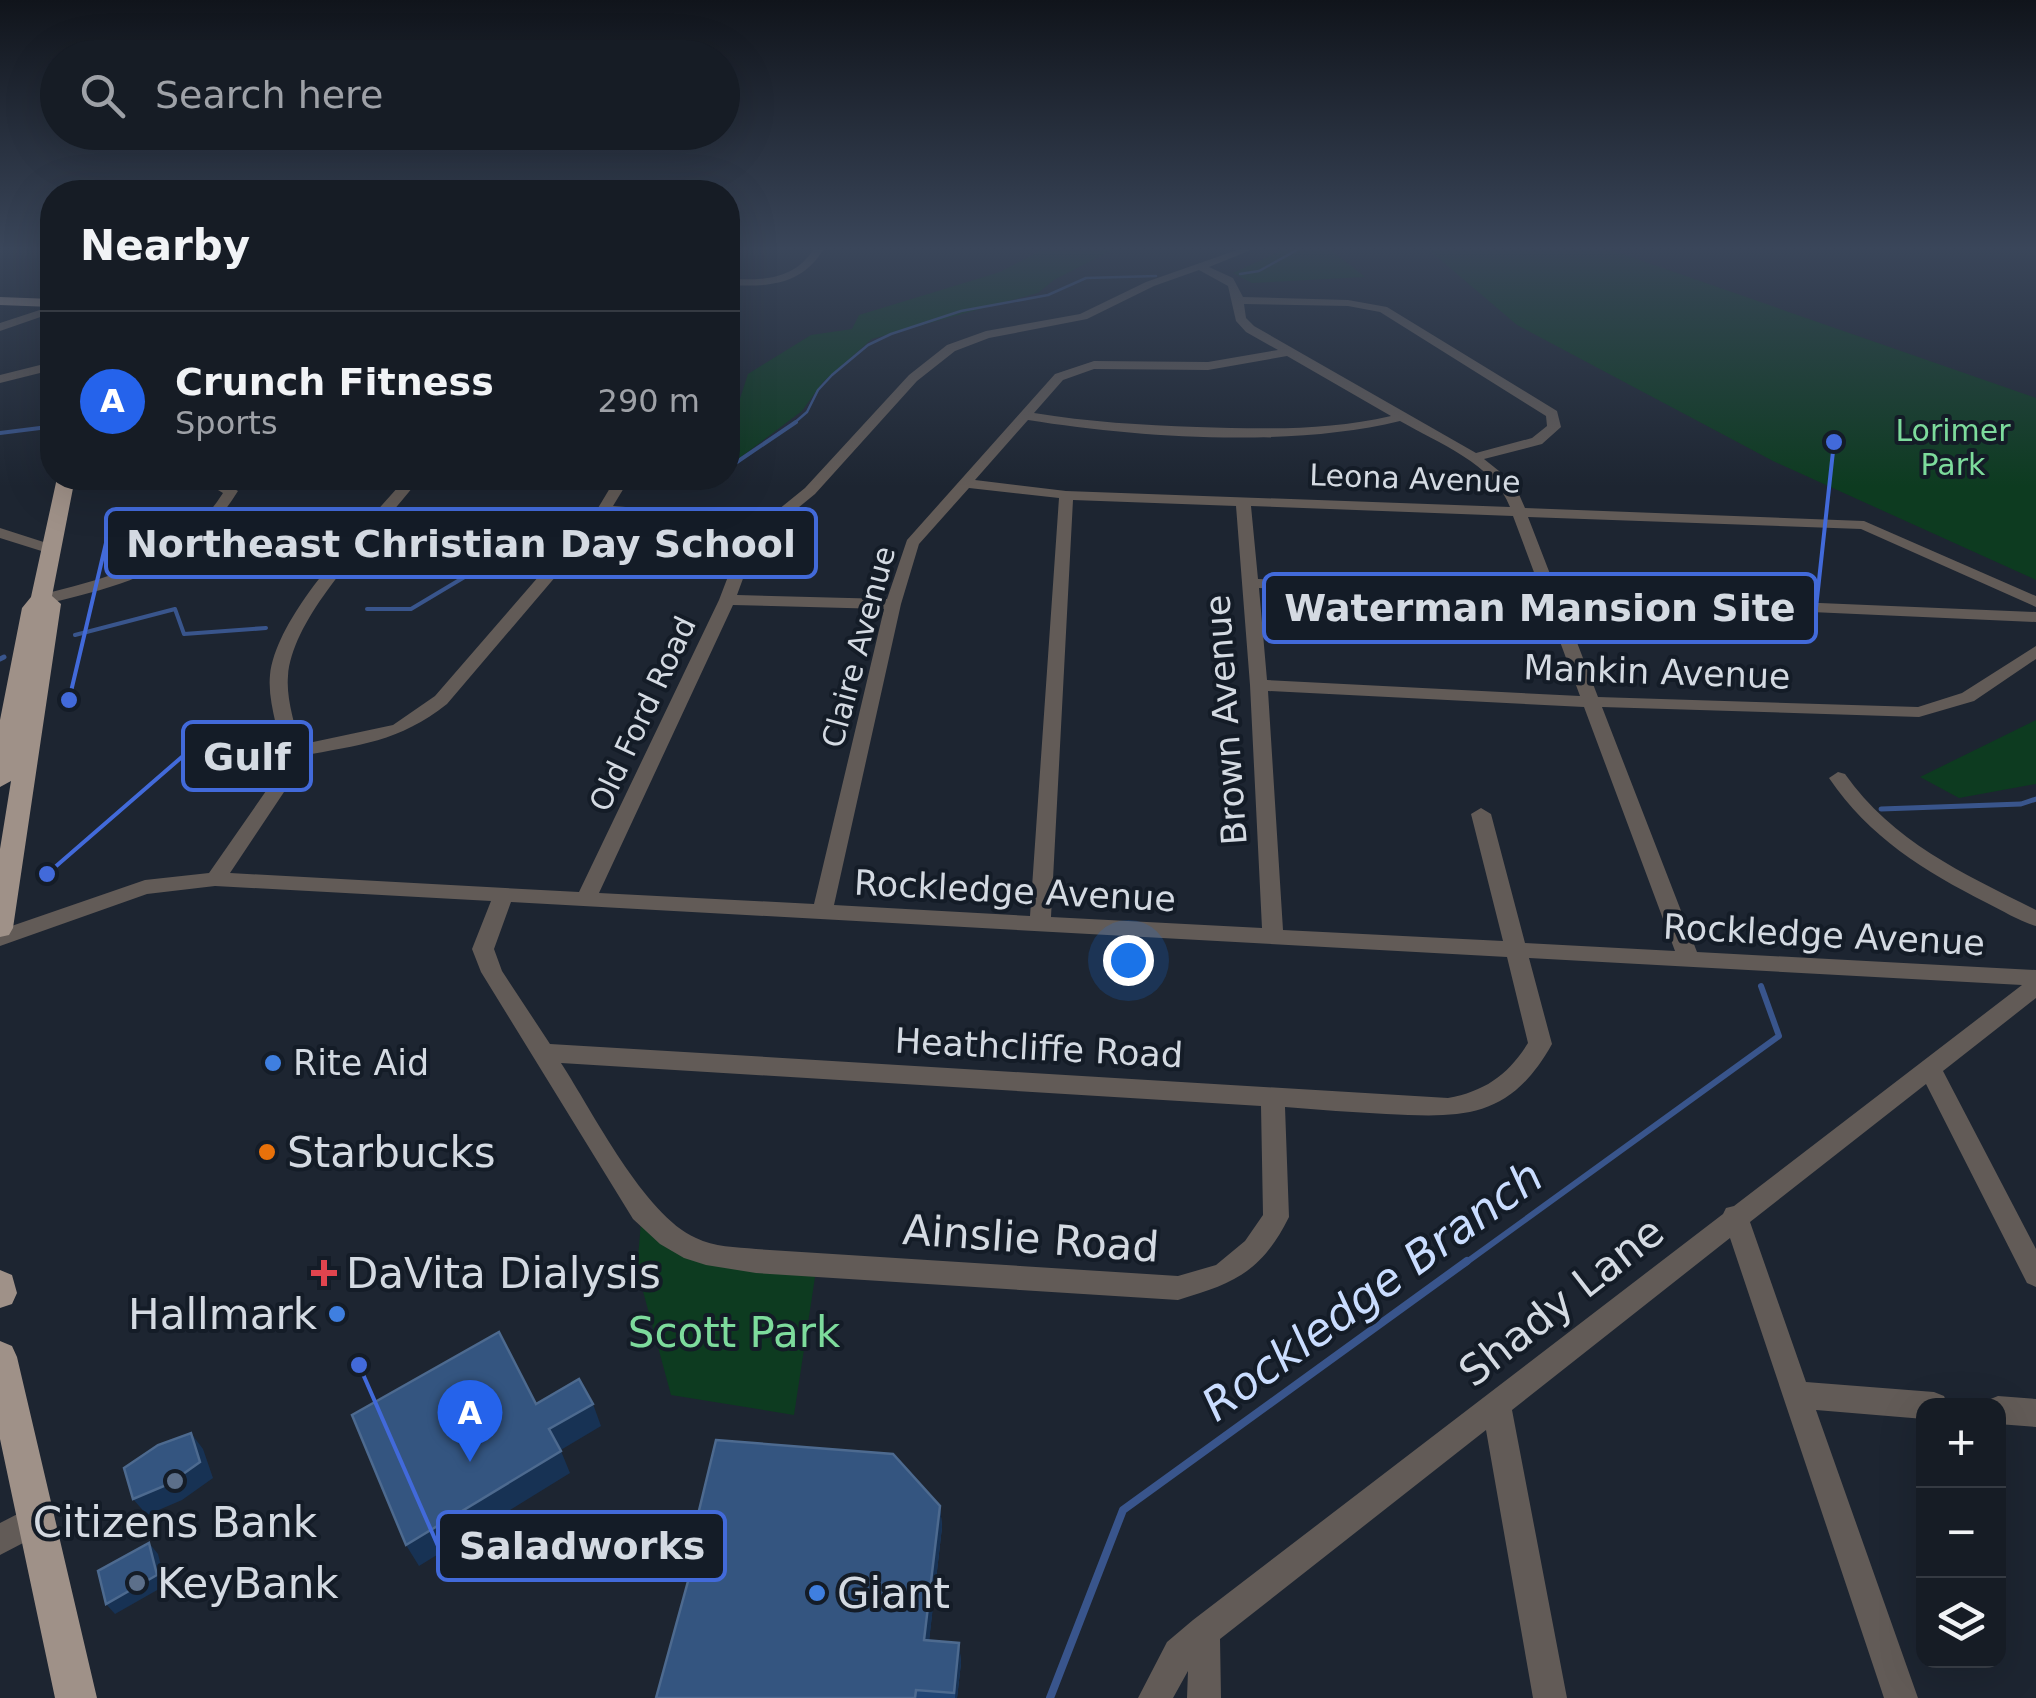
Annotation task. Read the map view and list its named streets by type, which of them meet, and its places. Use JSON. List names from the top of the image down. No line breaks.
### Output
{"streets":{"street":["Leona Avenue","Claire Avenue","Mankin Avenue","Old Ford Road","Brown Avenue","Rockledge Avenue","Heathcliffe Road","Ainslie Road","Shady Lane"]},"crossings":[["Leona Avenue","Claire Avenue"],["Leona Avenue","Brown Avenue"],["Claire Avenue","Rockledge Avenue"],["Mankin Avenue","Brown Avenue"],["Old Ford Road","Rockledge Avenue"],["Brown Avenue","Rockledge Avenue"],["Rockledge Avenue","Heathcliffe Road"],["Heathcliffe Road","Ainslie Road"]],"water":["Rockledge Branch"],"parks":["Lorimer Park","Scott Park"],"places":{"other":["Waterman Mansion Site","Northeast Christian Day School","Gulf","Rite Aid","Starbucks","Hallmark","Saladworks","Citizens Bank","KeyBank","Giant"],"health":["DaVita Dialysis"]},"page":{"search":"Search here","heading":"Nearby","list":[{"mark":"A","name":"Crunch Fitness","note":"Sports","value":"290 m"}],"pins":"A","map_buttons":["+","−"]}}
